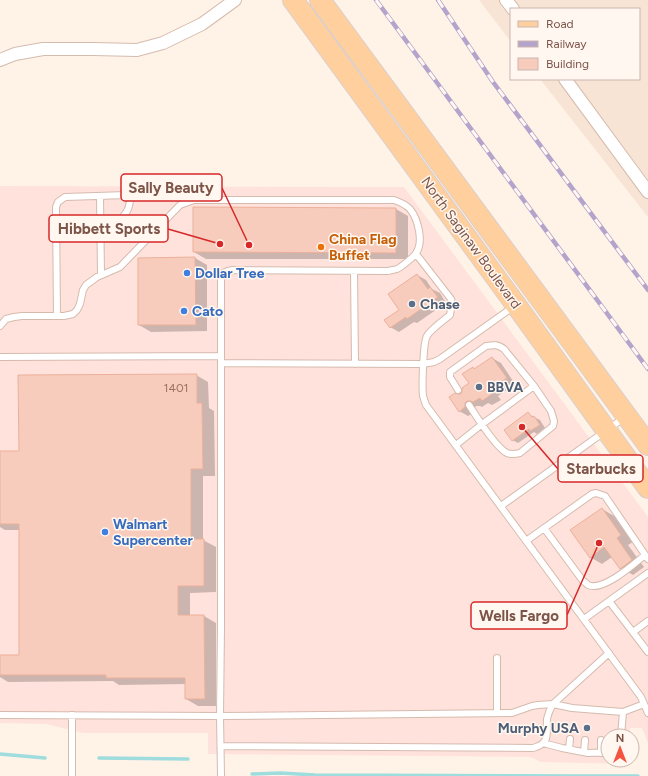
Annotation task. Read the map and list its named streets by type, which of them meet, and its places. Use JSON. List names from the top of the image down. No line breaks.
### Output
{"streets":{"main road":["North Saginaw Boulevard"]},"places":["Hibbett Sports","Sally Beauty","China Flag Buffet","Dollar Tree","Chase","Cato","BBVA","Starbucks","Walmart Supercenter","Wells Fargo","Murphy USA"],"house_numbers":["1401"],"legend":["Road","Railway","Building"],"north":"top"}
